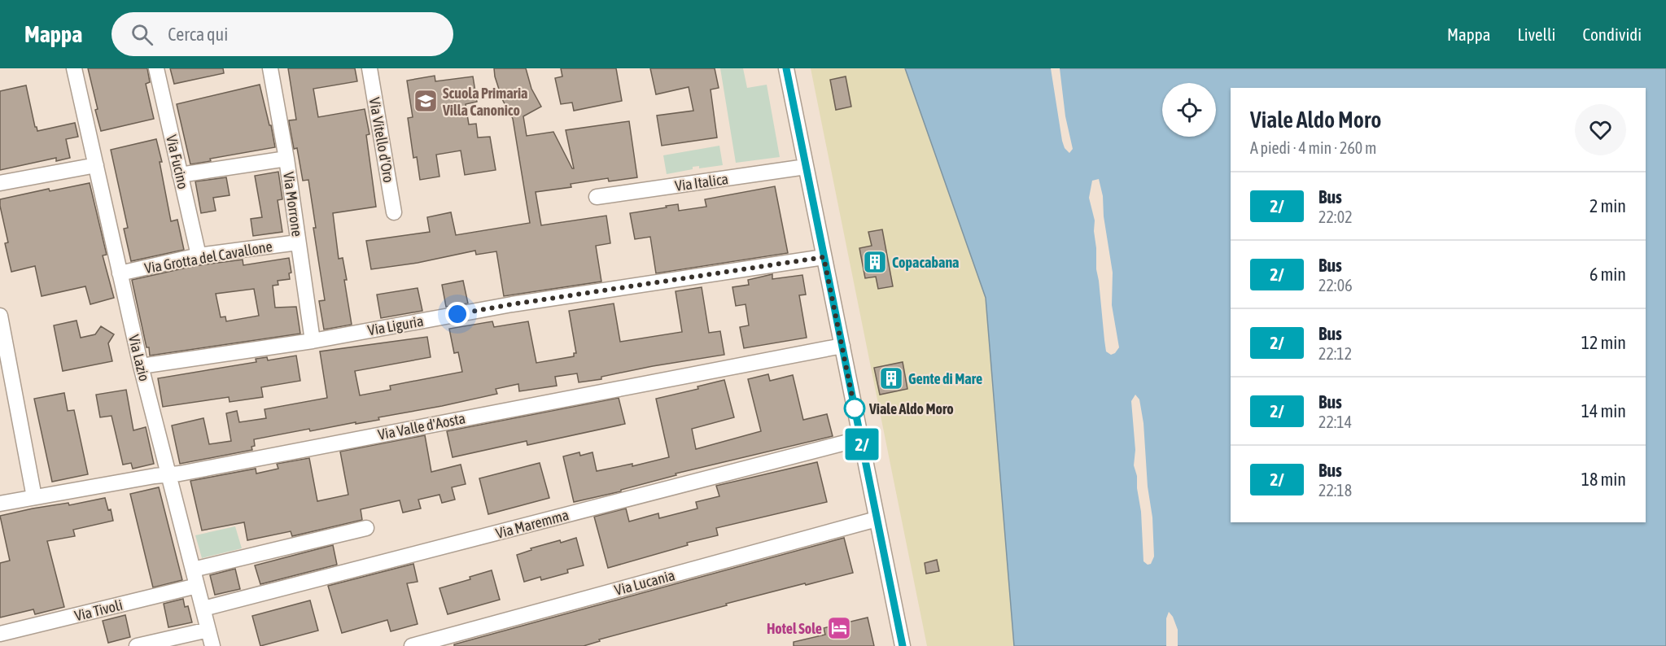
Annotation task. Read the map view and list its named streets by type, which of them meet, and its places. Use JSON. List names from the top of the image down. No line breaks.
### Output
{"streets":{"street":["Via Vitello d'Oro","Via Fucino","Via Italica","Via Morrone","Via Grotta del Cavallone","Via Liguria","Via Lazio","Via Valle d'Aosta","Via Maremma","Via Lucania","Via Tivoli"]},"crossings":[["Via Fucino","Via Grotta del Cavallone"],["Via Morrone","Via Grotta del Cavallone"],["Via Morrone","Via Liguria"],["Via Grotta del Cavallone","Via Lazio"],["Via Liguria","Via Lazio"],["Via Lazio","Via Valle d'Aosta"],["Via Lazio","Via Maremma"],["Via Lazio","Via Tivoli"]],"places":{"school or university":["Scuola Primaria Villa Canonico"],"building":["Copacabana","Gente di Mare"],"other":["Viale Aldo Moro"],"hotel":["Hotel Sole"]},"lines":["bus line 2/"],"page":{"header":"Mappa","search":"Cerca qui","nav":["Mappa","Livelli","Condividi"],"on_map":"2/","heading":["Viale Aldo Moro","A piedi · 4 min · 260 m"],"list":[{"mark":"2/","name":"Bus","note":"22:02","value":"2 min"},{"mark":"2/","name":"Bus","note":"22:06","value":"6 min"},{"mark":"2/","name":"Bus","note":"22:12","value":"12 min"},{"mark":"2/","name":"Bus","note":"22:14","value":"14 min"},{"mark":"2/","name":"Bus","note":"22:18","value":"18 min"}]}}
